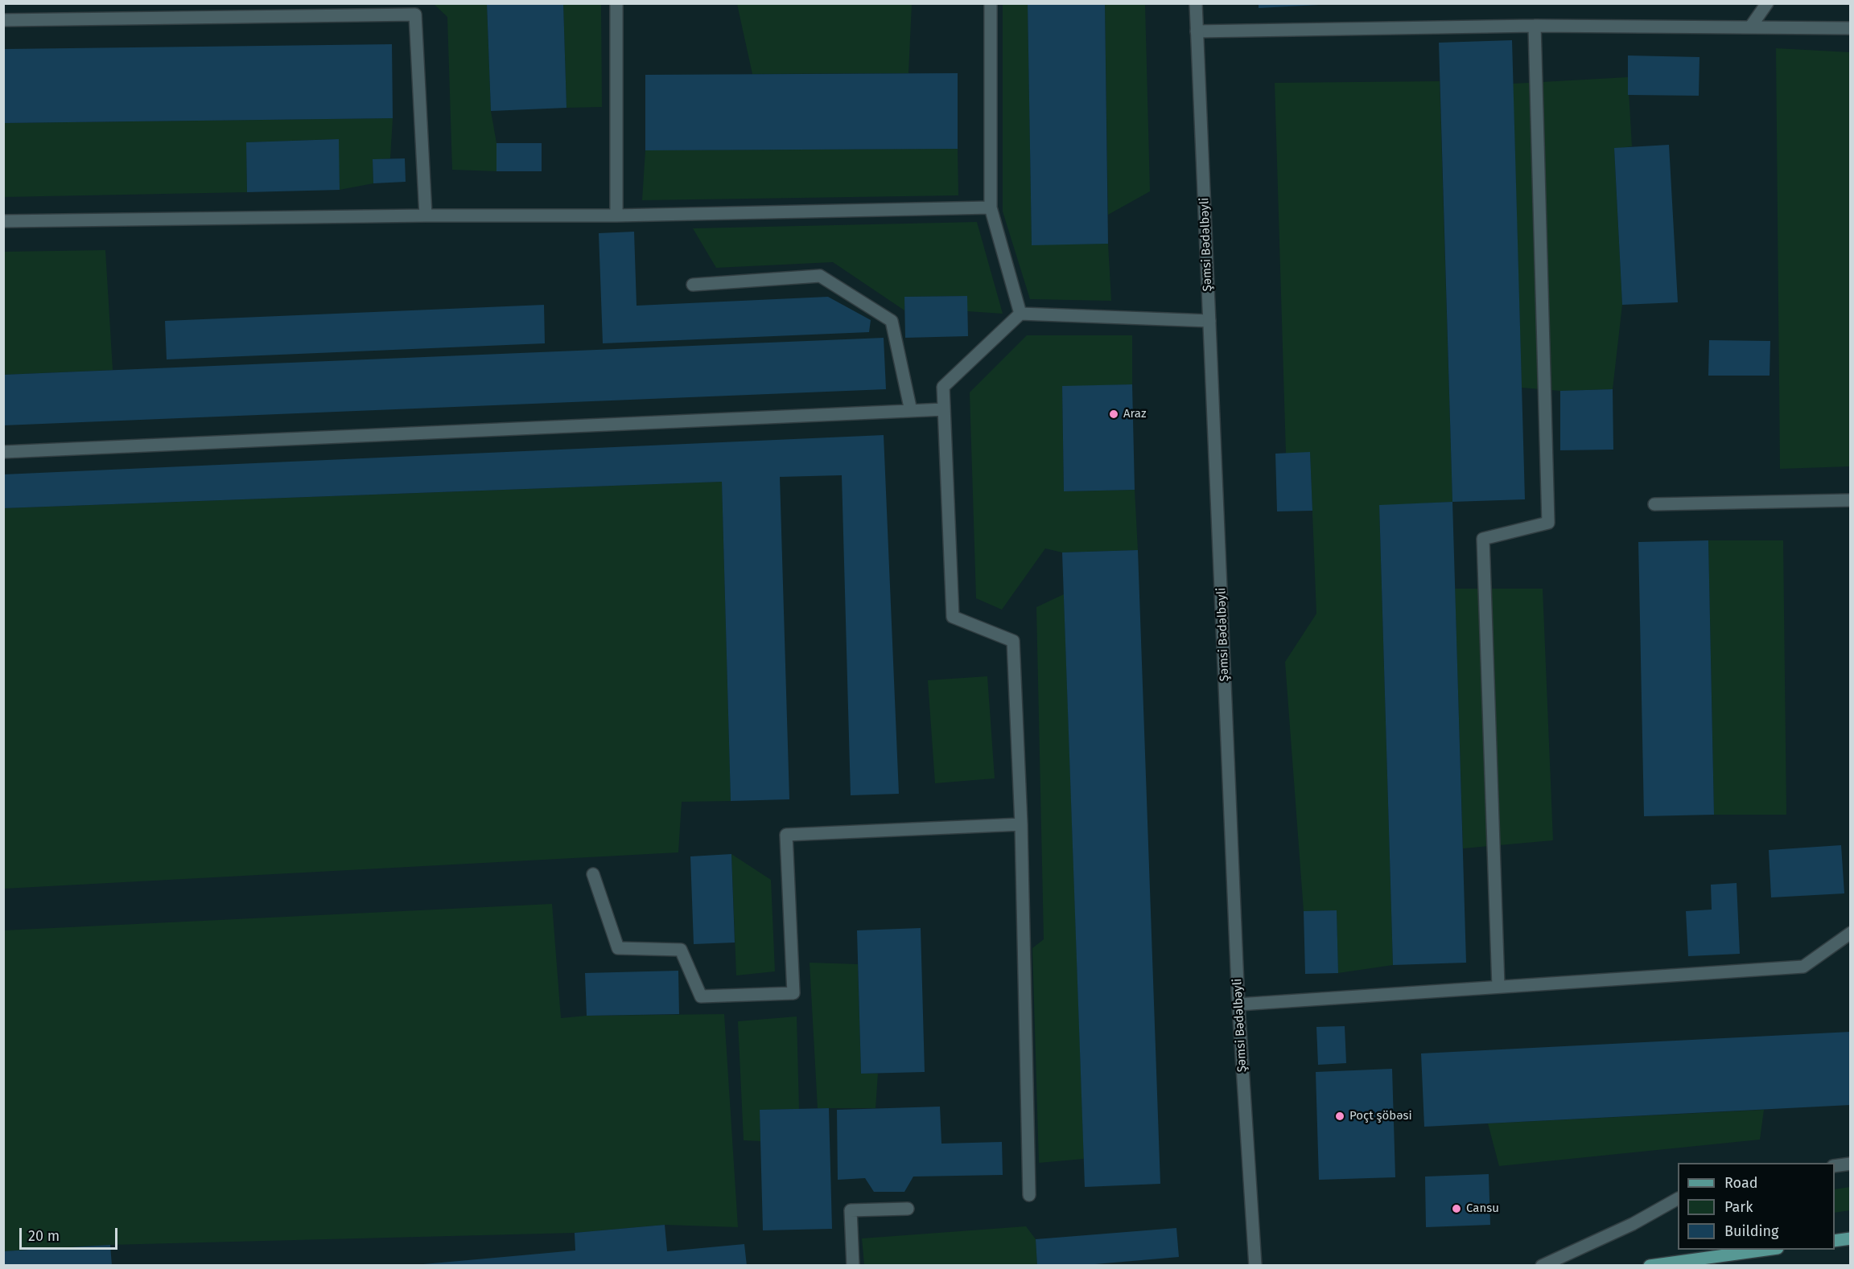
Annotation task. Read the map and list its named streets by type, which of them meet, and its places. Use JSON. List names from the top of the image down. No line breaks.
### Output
{"streets":{"street":["Şəmsi Bədəlbəyli"]},"places":["Araz","Poçt şöbəsi","Cansu"],"legend":["Road","Park","Building"],"scale_bar":"20 m"}
